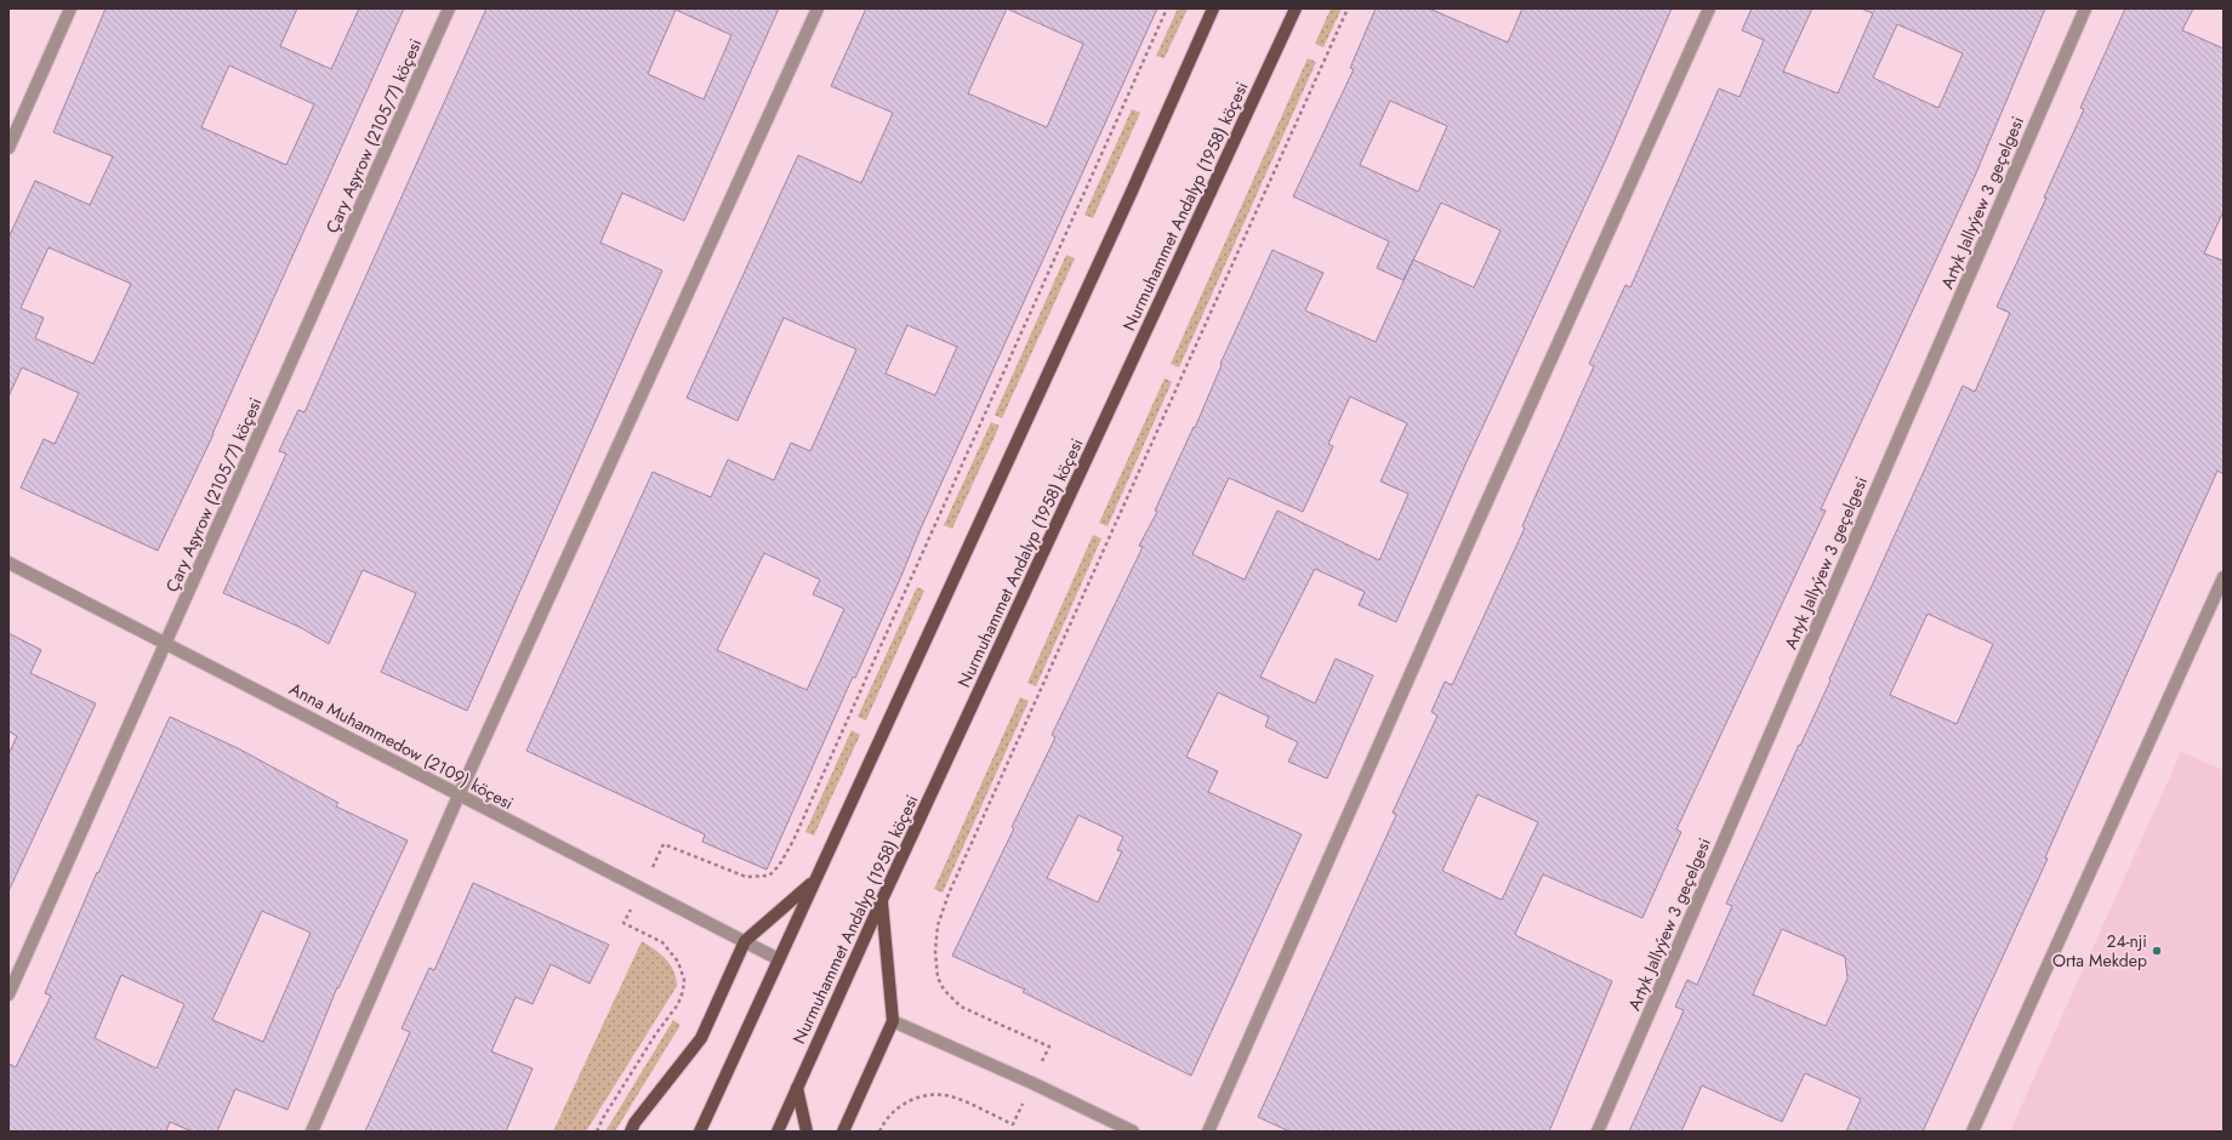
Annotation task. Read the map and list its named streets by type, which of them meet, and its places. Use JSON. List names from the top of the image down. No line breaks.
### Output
{"streets":{"main road":["Nurmuhammet Andalyp (1958) köçesi"],"street":["Çary Aşyrow (2105/7) köçesi","Artyk Jallyýew 3 geçelgesi","Anna Muhammedow (2109) köçesi"]},"crossings":[["Çary Aşyrow (2105/7) köçesi","Anna Muhammedow (2109) köçesi"]],"places":["24-nji Orta Mekdep"]}
